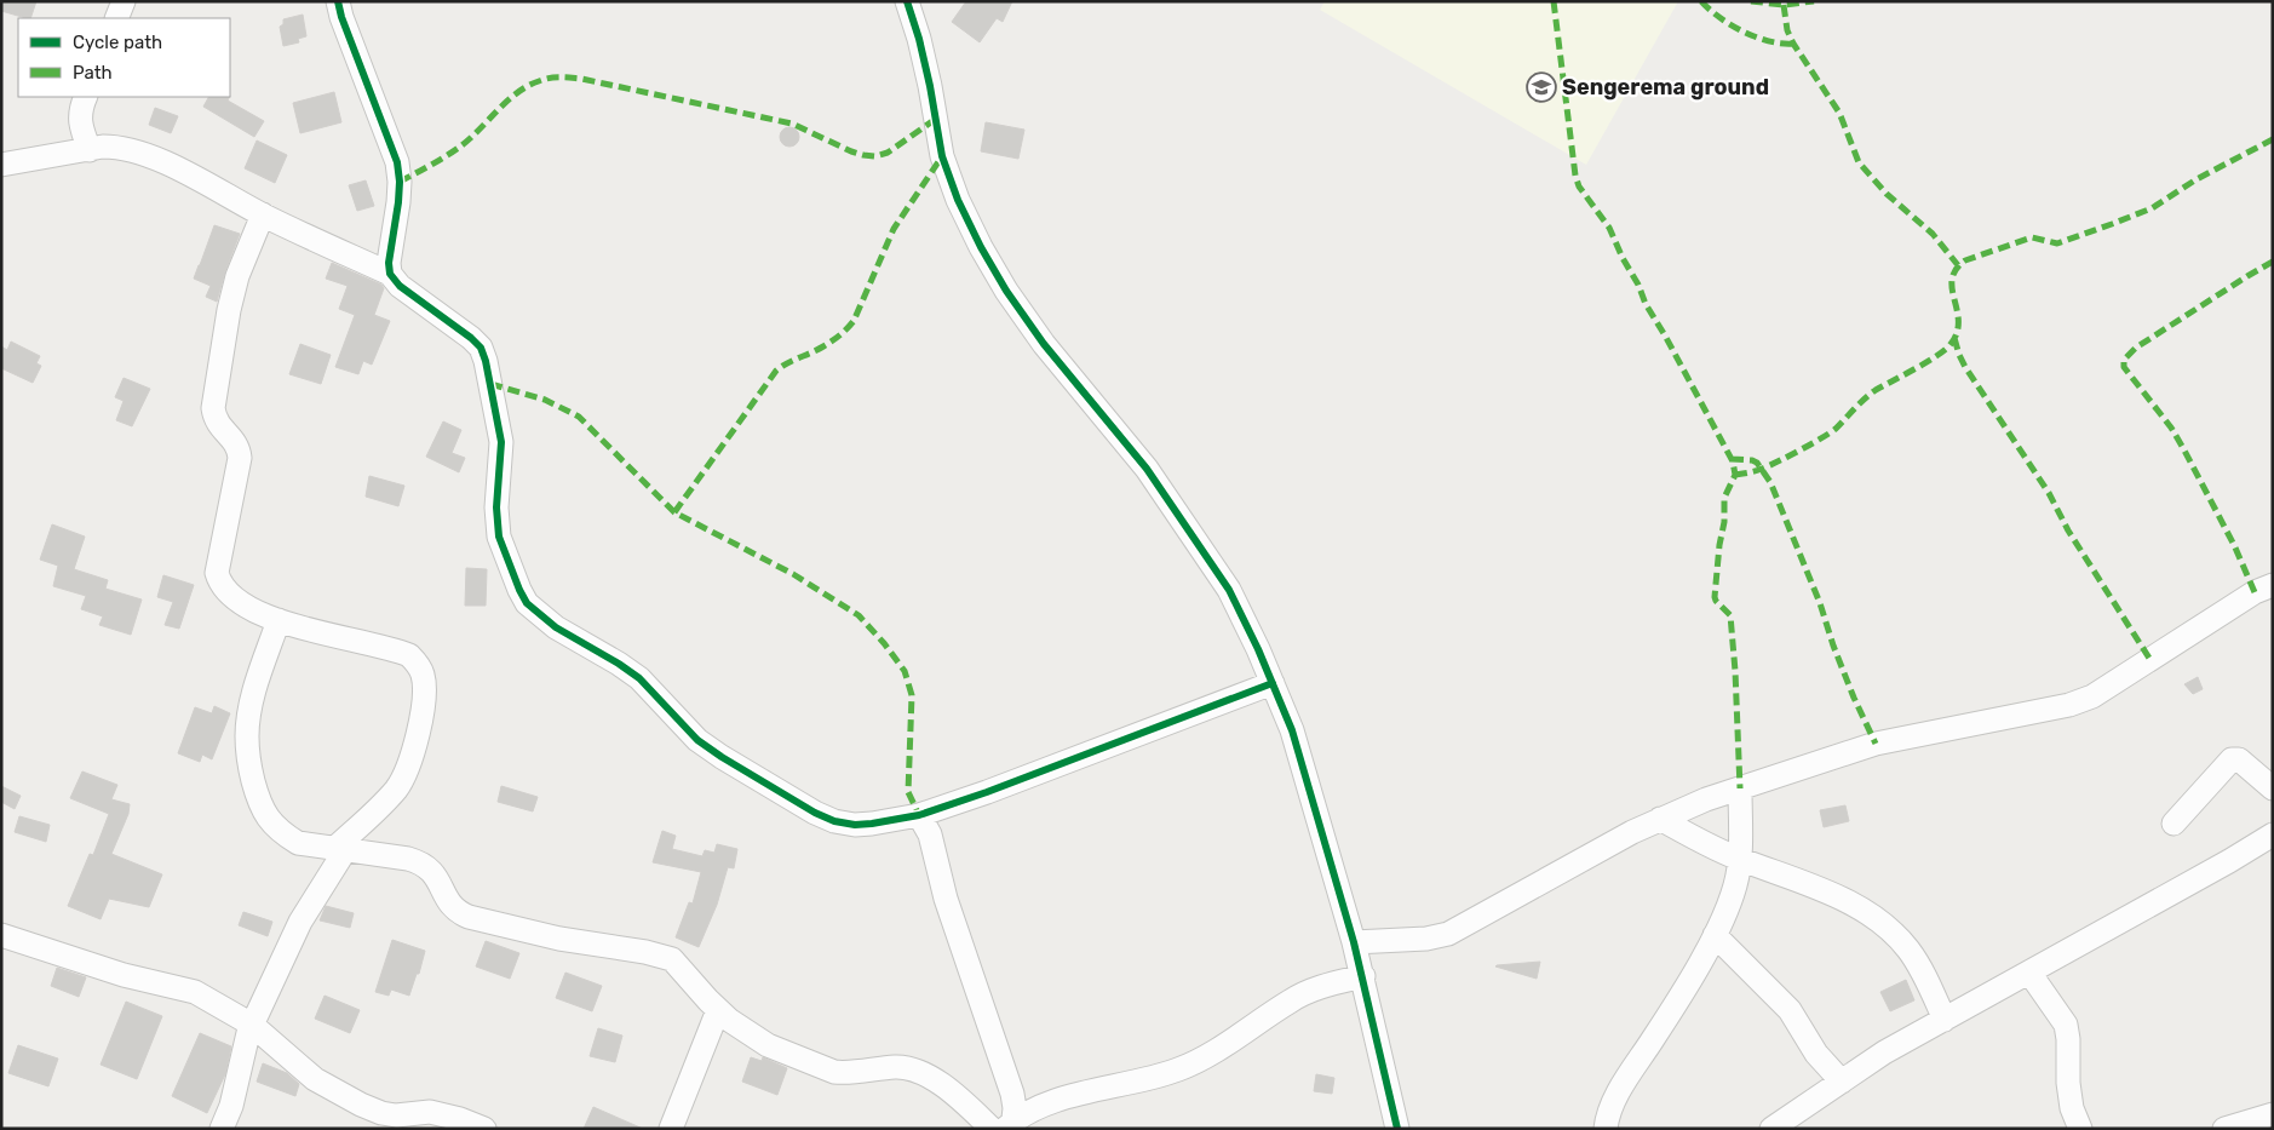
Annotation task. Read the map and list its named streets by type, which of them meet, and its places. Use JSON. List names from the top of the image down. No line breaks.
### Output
{"places":{"school or university":["Sengerema ground"]},"legend":["Cycle path","Path"]}
